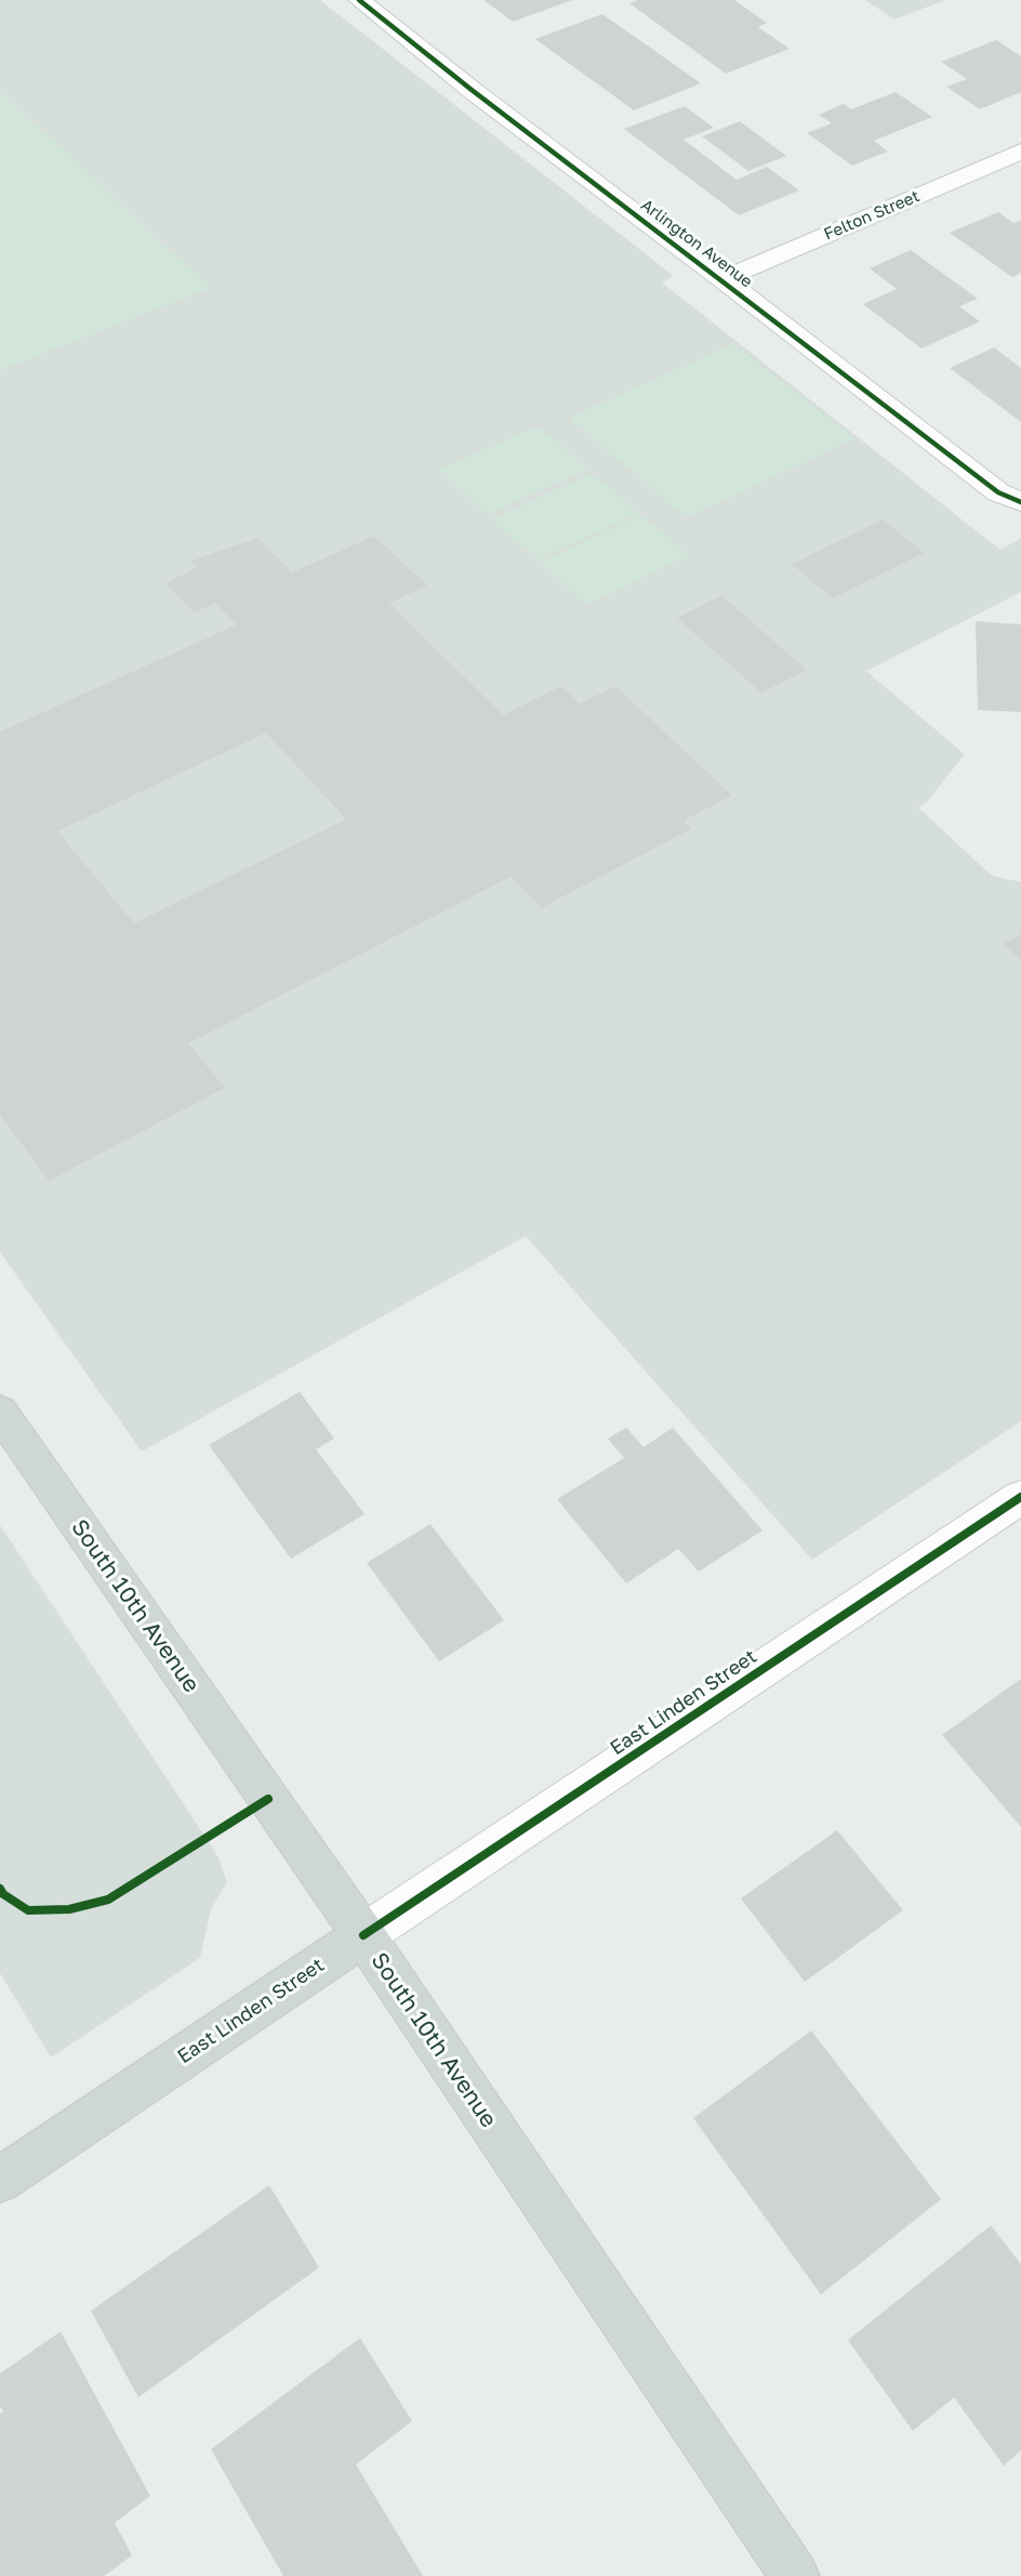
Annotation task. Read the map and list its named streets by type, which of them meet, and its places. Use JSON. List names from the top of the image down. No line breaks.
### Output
{"streets":{"main road":["South 10th Avenue","East Linden Street"],"street":["Felton Street","Arlington Avenue"]},"crossings":[["Felton Street","Arlington Avenue"],["South 10th Avenue","East Linden Street"]]}
